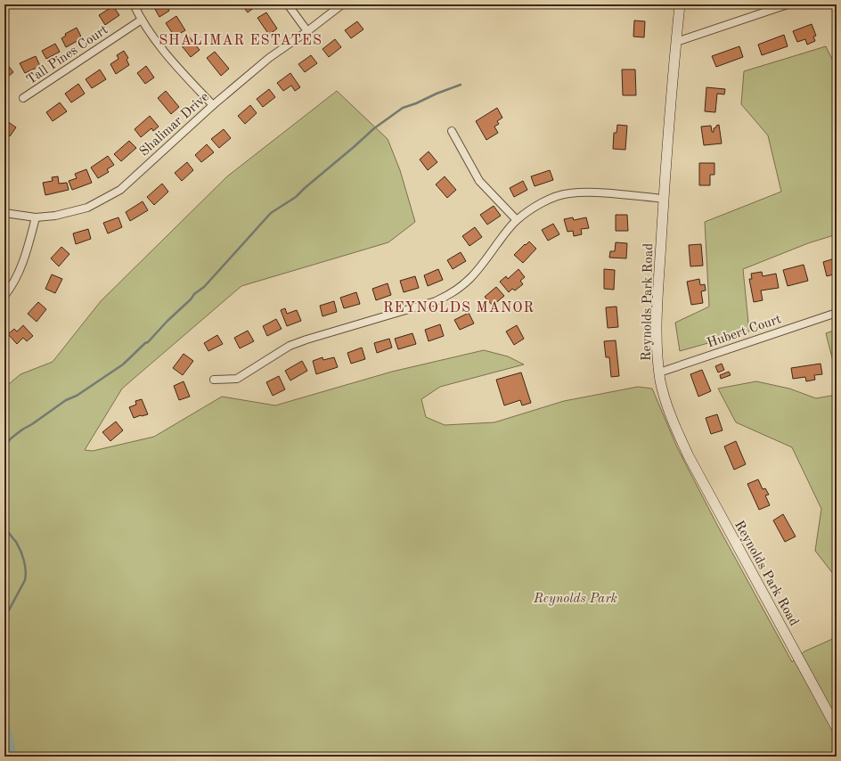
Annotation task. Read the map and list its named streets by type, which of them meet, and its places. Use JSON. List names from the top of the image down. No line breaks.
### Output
{"streets":{"main road":["Reynolds Park Road"],"street":["Tall Pines Court","Shalimar Drive","Hubert Court"]},"crossings":[["Reynolds Park Road","Hubert Court"]],"districts":["SHALIMAR ESTATES","REYNOLDS MANOR"],"parks":["Reynolds Park"]}
